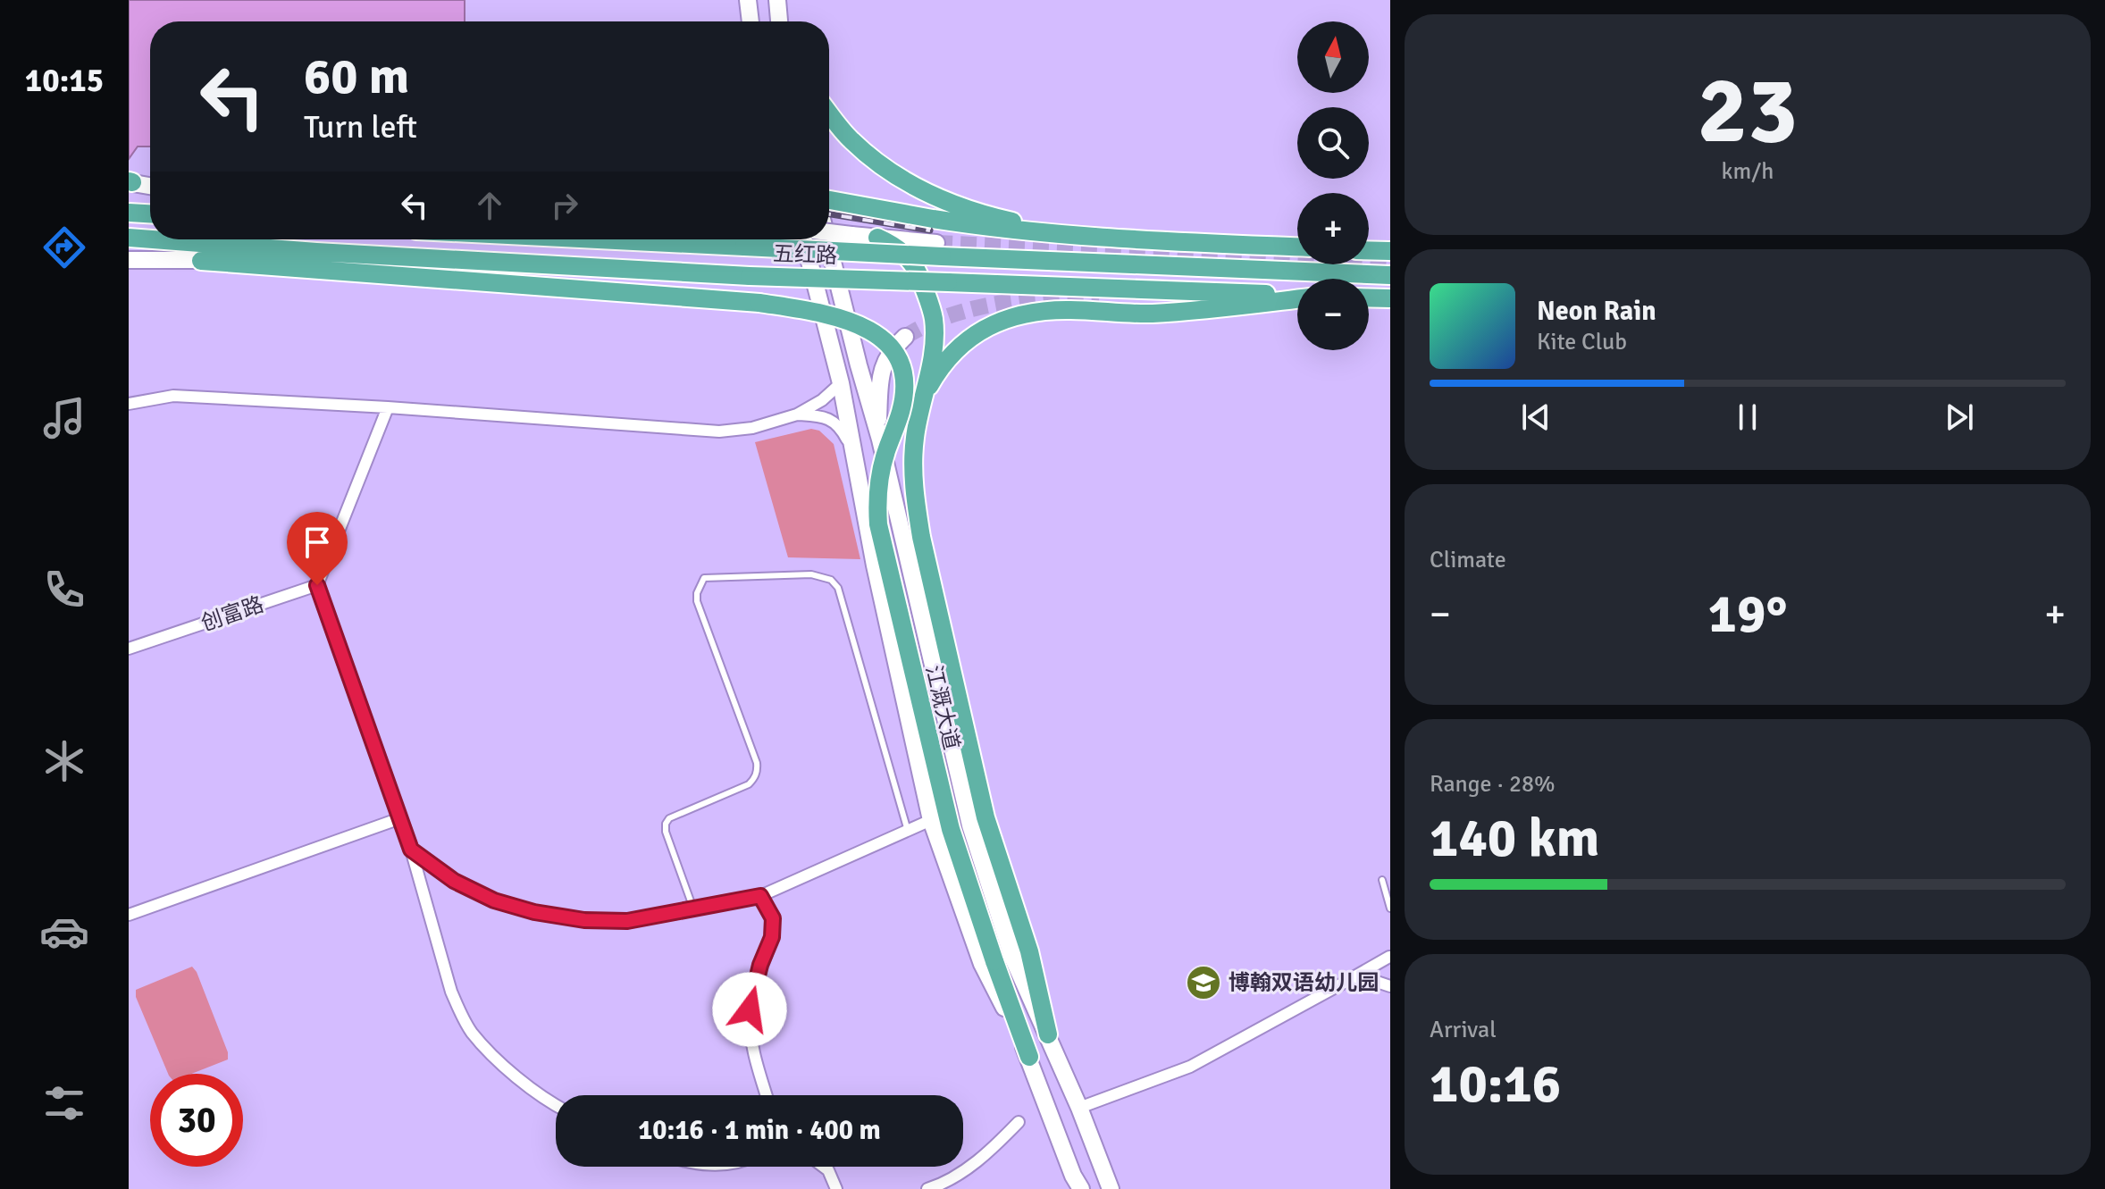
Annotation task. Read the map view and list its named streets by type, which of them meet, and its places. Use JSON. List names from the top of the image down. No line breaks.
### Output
{"streets":{"highway":["五红路"],"main road":["江溉大道"],"street":["创富路"]},"places":{"school or university":["博翰双语幼儿园"]},"north":"top","page":{"tabs":"10:15","tile":[["23","km/h"],"Climate",["Range · 28%","140 km"],["Arrival","10:16"]],"map_buttons":["+","−"],"turn":["60 m","Turn left"],"song":["Neon Rain","Kite Club"],"heat":["−","19°","+"],"limit":"30","trip":"10:16 · 1 min · 400 m"}}
